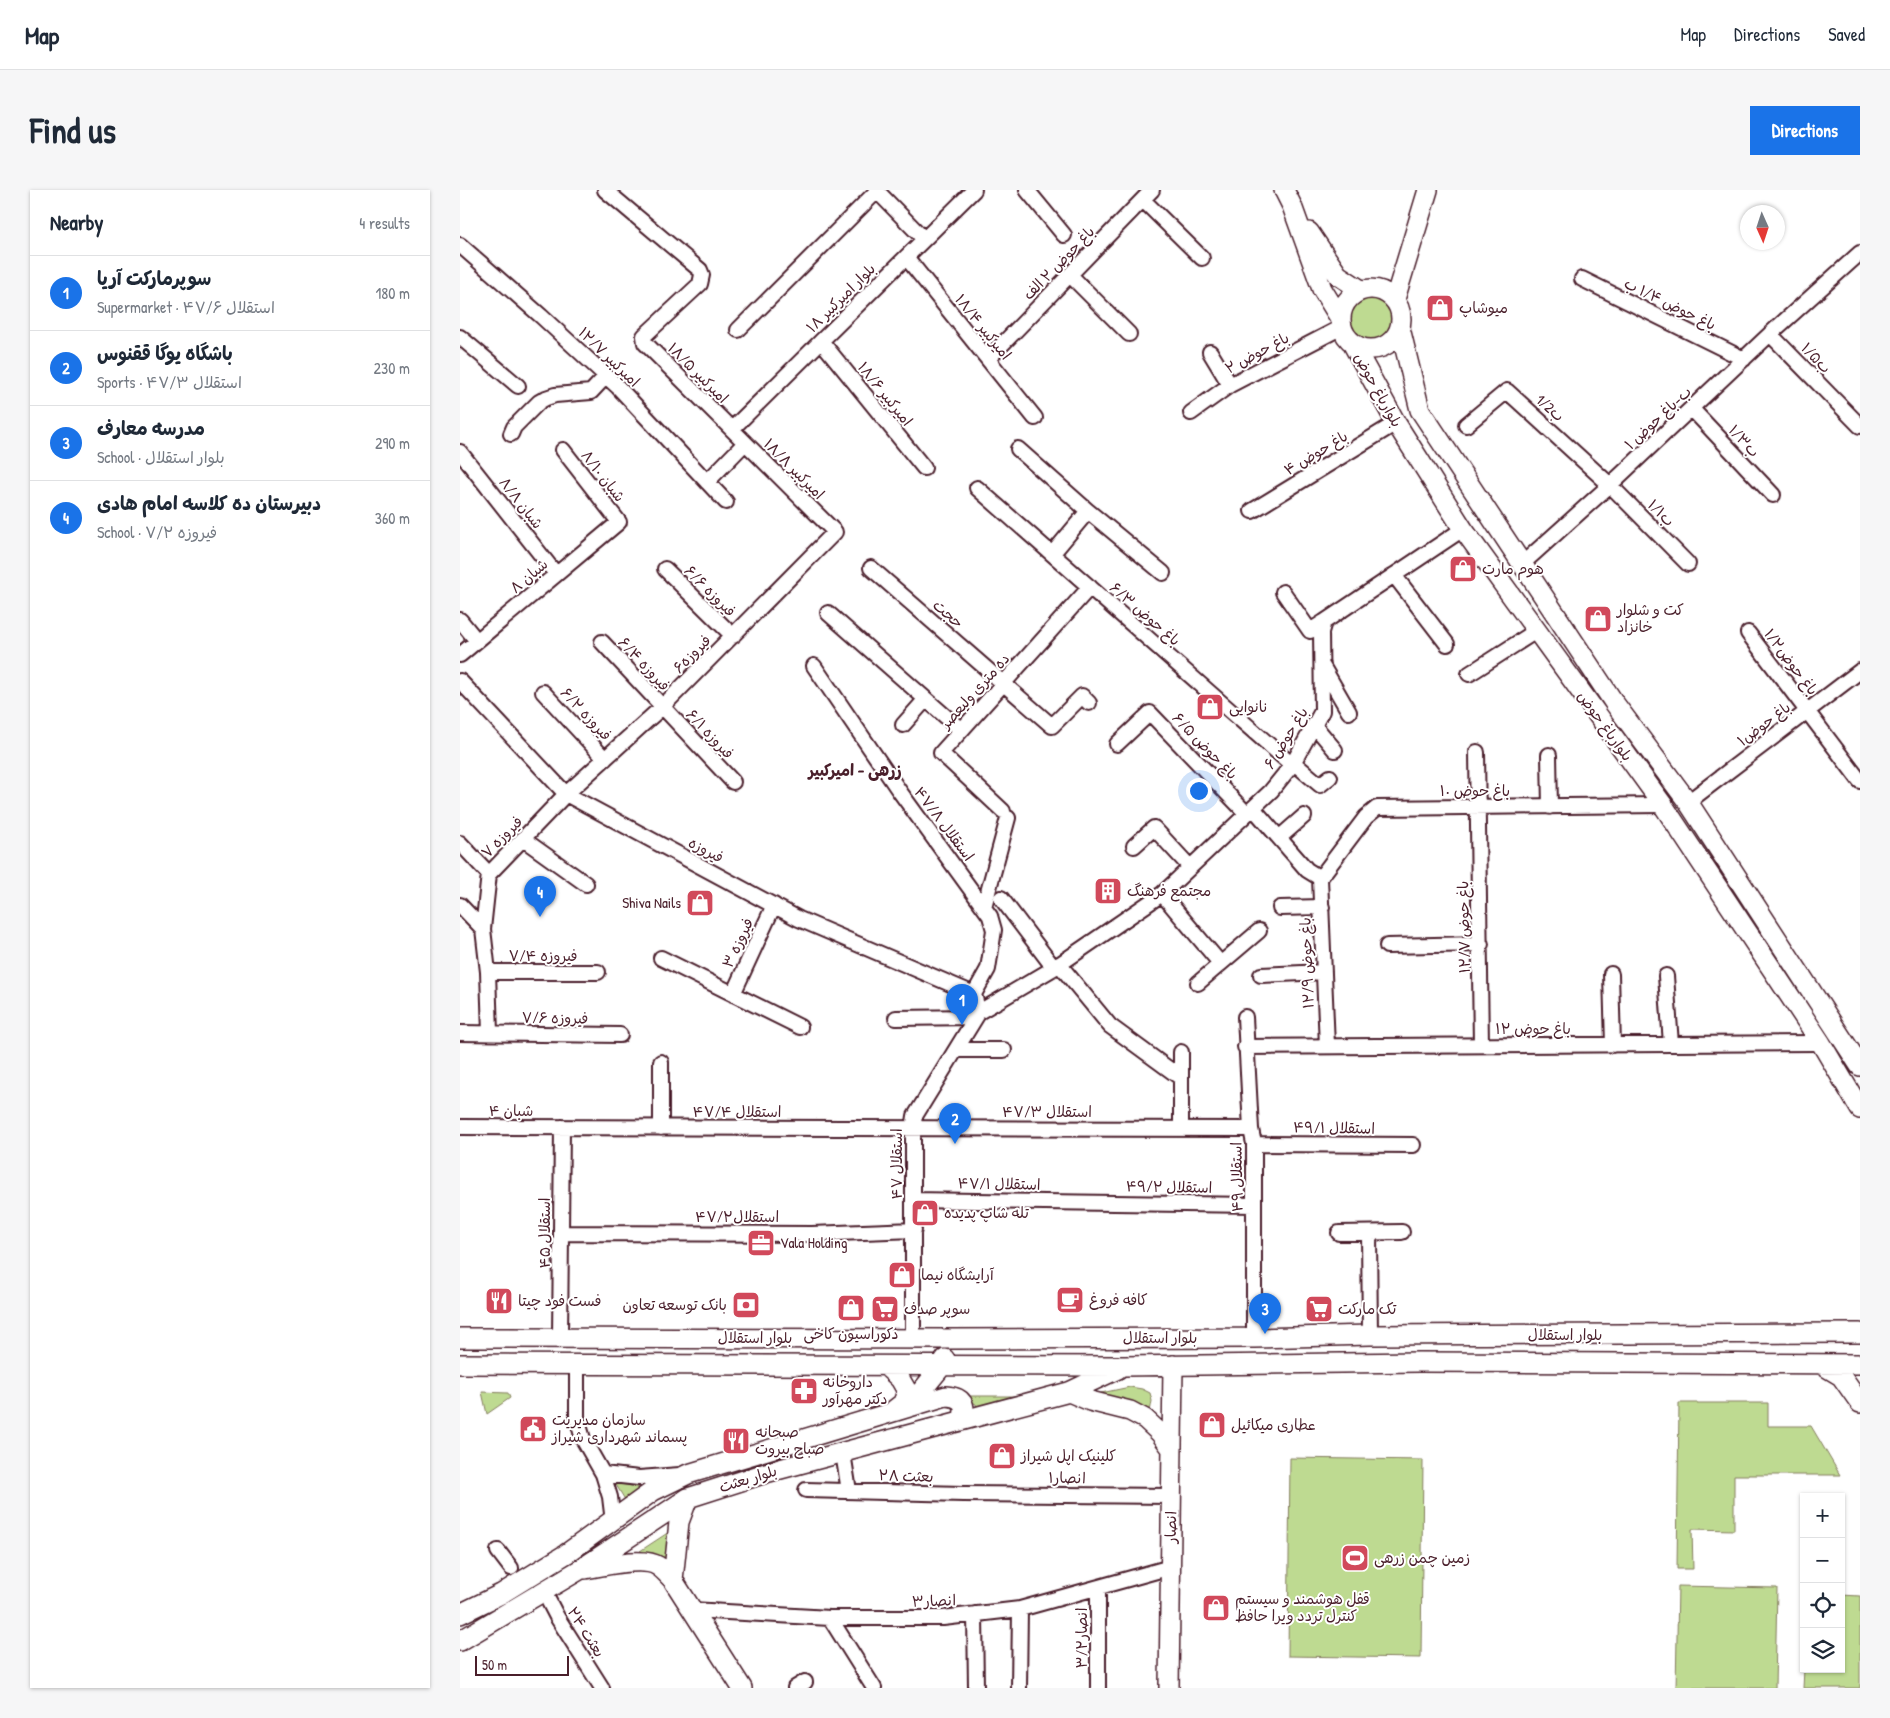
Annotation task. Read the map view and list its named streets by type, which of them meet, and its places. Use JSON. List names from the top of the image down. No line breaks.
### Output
{"streets":{"main road":["بلوارباغ حوض","بلوار استقلال","بلوار بعثت","انصار"],"street":["باغ حوض ۲ الف","۱۸ بلوار امیرکبیر","باغ حوض ۱/۴ ب","۱۸/۴ امیرکبیر","۲ باغ حوض","۱۲/۷ امیرکبیر","ب۱/۵","۱۸/۵ امیرکبیر","۱۸/۶ امیرکبیر","1/2ب","۱ ب-باغ حوض","ب۱/۳","۴ باغ حوض","۱۸/۸ امیرکبیر","۸/۱۰ شبان","۸/۸ شبان","ب۱/۱","۸ شبان","۶/۶ فیروزه","حجت","۶/۳ باغ حوض","فیروزه۶","باغ حوض۱/۲","۶/۴ فیروزه","ده متری ولیعصر","۶/۲ فیروزه","باغ حوض۱","۶/۱ فیروزه","۶ باغ حوض","۶/۵ باغ حوض","۱۰ باغ حوض","۴۷/۸ استقلال","۷ فیروزه","فیروزه","۱۲/۷ باغ حوض","۳ فیروزه","۷/۴ فیروزه","۱۲/۹ باغ حوض","۷/۶ فیروزه","۱۲ باغ حوض","۴ شبان","۴۷/۴ استقلال","۴۷/۳ استقلال","۴۹/۱ استقلال","۴۷ استقلال","۴۹ استقلال","۴۷/۱ استقلال","۴۹/۲ استقلال","استقلال۴۷/۲","۴۵ استقلال","بعثت ۲۸","انصار۱","انصار۳","بعثت ۲۴","انصار۳/۲"]},"crossings":[["باغ حوض ۲ الف","۱۸/۴ امیرکبیر"],["۱۸ بلوار امیرکبیر","۱۸/۴ امیرکبیر"],["۱۸ بلوار امیرکبیر","۱۸/۵ امیرکبیر"],["۱۸ بلوار امیرکبیر","۱۸/۶ امیرکبیر"],["۱۸ بلوار امیرکبیر","۱۸/۸ امیرکبیر"],["باغ حوض ۱/۴ ب","۱ ب-باغ حوض"],["۲ باغ حوض","بلوارباغ حوض"],["ب۱/۵","۱ ب-باغ حوض"],["۱۸/۵ امیرکبیر","۱۸/۸ امیرکبیر"],["بلوارباغ حوض","۱ ب-باغ حوض"],["بلوارباغ حوض","۴ باغ حوض"],["بلوارباغ حوض","باغ حوض۱"],["بلوارباغ حوض","۱۰ باغ حوض"],["بلوارباغ حوض","۱۲ باغ حوض"],["1/2ب","۱ ب-باغ حوض"],["1/2ب","ب۱/۱"],["۱ ب-باغ حوض","ب۱/۳"],["۱ ب-باغ حوض","ب۱/۱"],["۱۸/۸ امیرکبیر","فیروزه۶"],["۸/۱۰ شبان","۸ شبان"],["۸/۸ شبان","۸ شبان"],["۶/۶ فیروزه","فیروزه۶"],["حجت","ده متری ولیعصر"],["۶/۳ باغ حوض","ده متری ولیعصر"],["۶/۳ باغ حوض","۶ باغ حوض"],["فیروزه۶","۶/۴ فیروزه"],["فیروزه۶","۶/۲ فیروزه"],["فیروزه۶","۶/۱ فیروزه"],["فیروزه۶","۷ فیروزه"],["فیروزه۶","فیروزه"],["باغ حوض۱/۲","باغ حوض۱"],["۶/۴ فیروزه","۶/۱ فیروزه"],["ده متری ولیعصر","۴۷/۸ استقلال"],["۶ باغ حوض","۶/۵ باغ حوض"],["۶ باغ حوض","۴۷ استقلال"],["۱۰ باغ حوض","۱۲/۷ باغ حوض"],["۱۰ باغ حوض","۱۲/۹ باغ حوض"],["۴۷/۸ استقلال","فیروزه"],["۷ فیروزه","فیروزه"],["۷ فیروزه","۷/۴ فیروزه"],["۷ فیروزه","۷/۶ فیروزه"],["فیروزه","۳ فیروزه"],["۱۲/۷ باغ حوض","۱۲ باغ حوض"],["۱۲/۹ باغ حوض","۱۲ باغ حوض"],["۱۲ باغ حوض","۴۹ استقلال"],["۴ شبان","۴۷/۴ استقلال"],["۴ شبان","۴۵ استقلال"],["۴۷/۴ استقلال","۴۷/۳ استقلال"],["۴۷/۴ استقلال","۴۷ استقلال"],["۴۷/۴ استقلال","۴۵ استقلال"],["۴۷/۳ استقلال","۴۷ استقلال"],["۴۷/۳ استقلال","۴۹ استقلال"],["۴۹/۱ استقلال","۴۹ استقلال"],["۴۷ استقلال","۴۷/۱ استقلال"],["۴۷ استقلال","استقلال۴۷/۲"],["۴۷ استقلال","بلوار استقلال"],["۴۹ استقلال","۴۹/۲ استقلال"],["۴۹ استقلال","بلوار استقلال"],["۴۷/۱ استقلال","۴۹/۲ استقلال"],["استقلال۴۷/۲","۴۵ استقلال"],["۴۵ استقلال","بلوار استقلال"],["بلوار استقلال","بلوار بعثت"],["بلوار استقلال","انصار"],["بعثت ۲۸","انصار۱"],["انصار۱","انصار"],["بلوار بعثت","بعثت ۲۴"],["انصار","انصار۳"],["انصار۳","انصار۳/۲"]],"districts":["زرهی - امیرکبیر"],"places":{"shop":["میوشاپ","هوم مارت","کت و شلوار خانزاد","نانوایی","Shiva Nails","تله شاپ پدیده","آرایشگاه نیما","دکوراسیون کاخی","عطاری میکائیل","کلینیک اپل شیراز","قفل هوشمند و سیستم کنترل تردد ویرا حافظ"],"building":["مجتمع فرهنگ"],"office":["Vala Holding"],"cafe":["کافه فروغ"],"restaurant":["فست فود چیتا","صبحانه صباح بیروت"],"bank":["بانک توسعه تعاون"],"supermarket":["سوپر صدف","تک مارکت"],"pharmacy":["داروخانه دکتر مهرآور"],"public building":["سازمان مدیریت پسماند شهرداری شیراز"],"sports":["زمین چمن زرهی"]},"scale_bar":"50 m","north":"bottom","page":{"header":"Map","nav":["Map","Directions","Saved"],"buttons":"Directions","title":"Find us","heading":["Nearby","4 results"],"list":[{"mark":"1","name":"سوپرمارکت آریا","note":"Supermarket · ۴۷/۶ استقلال","value":"180 m"},{"mark":"2","name":"باشگاه یوگا ققنوس","note":"Sports · ۴۷/۳ استقلال","value":"230 m"},{"mark":"3","name":"مدرسه معارف","note":"School · بلوار استقلال","value":"290 m"},{"mark":"4","name":"دبیرستان ده کلاسه امام هادی","note":"School · ۷/۲ فیروزه","value":"360 m"}],"pins":["4","1","2","3"],"map_buttons":["+","−"],"scale":"50 m"}}
